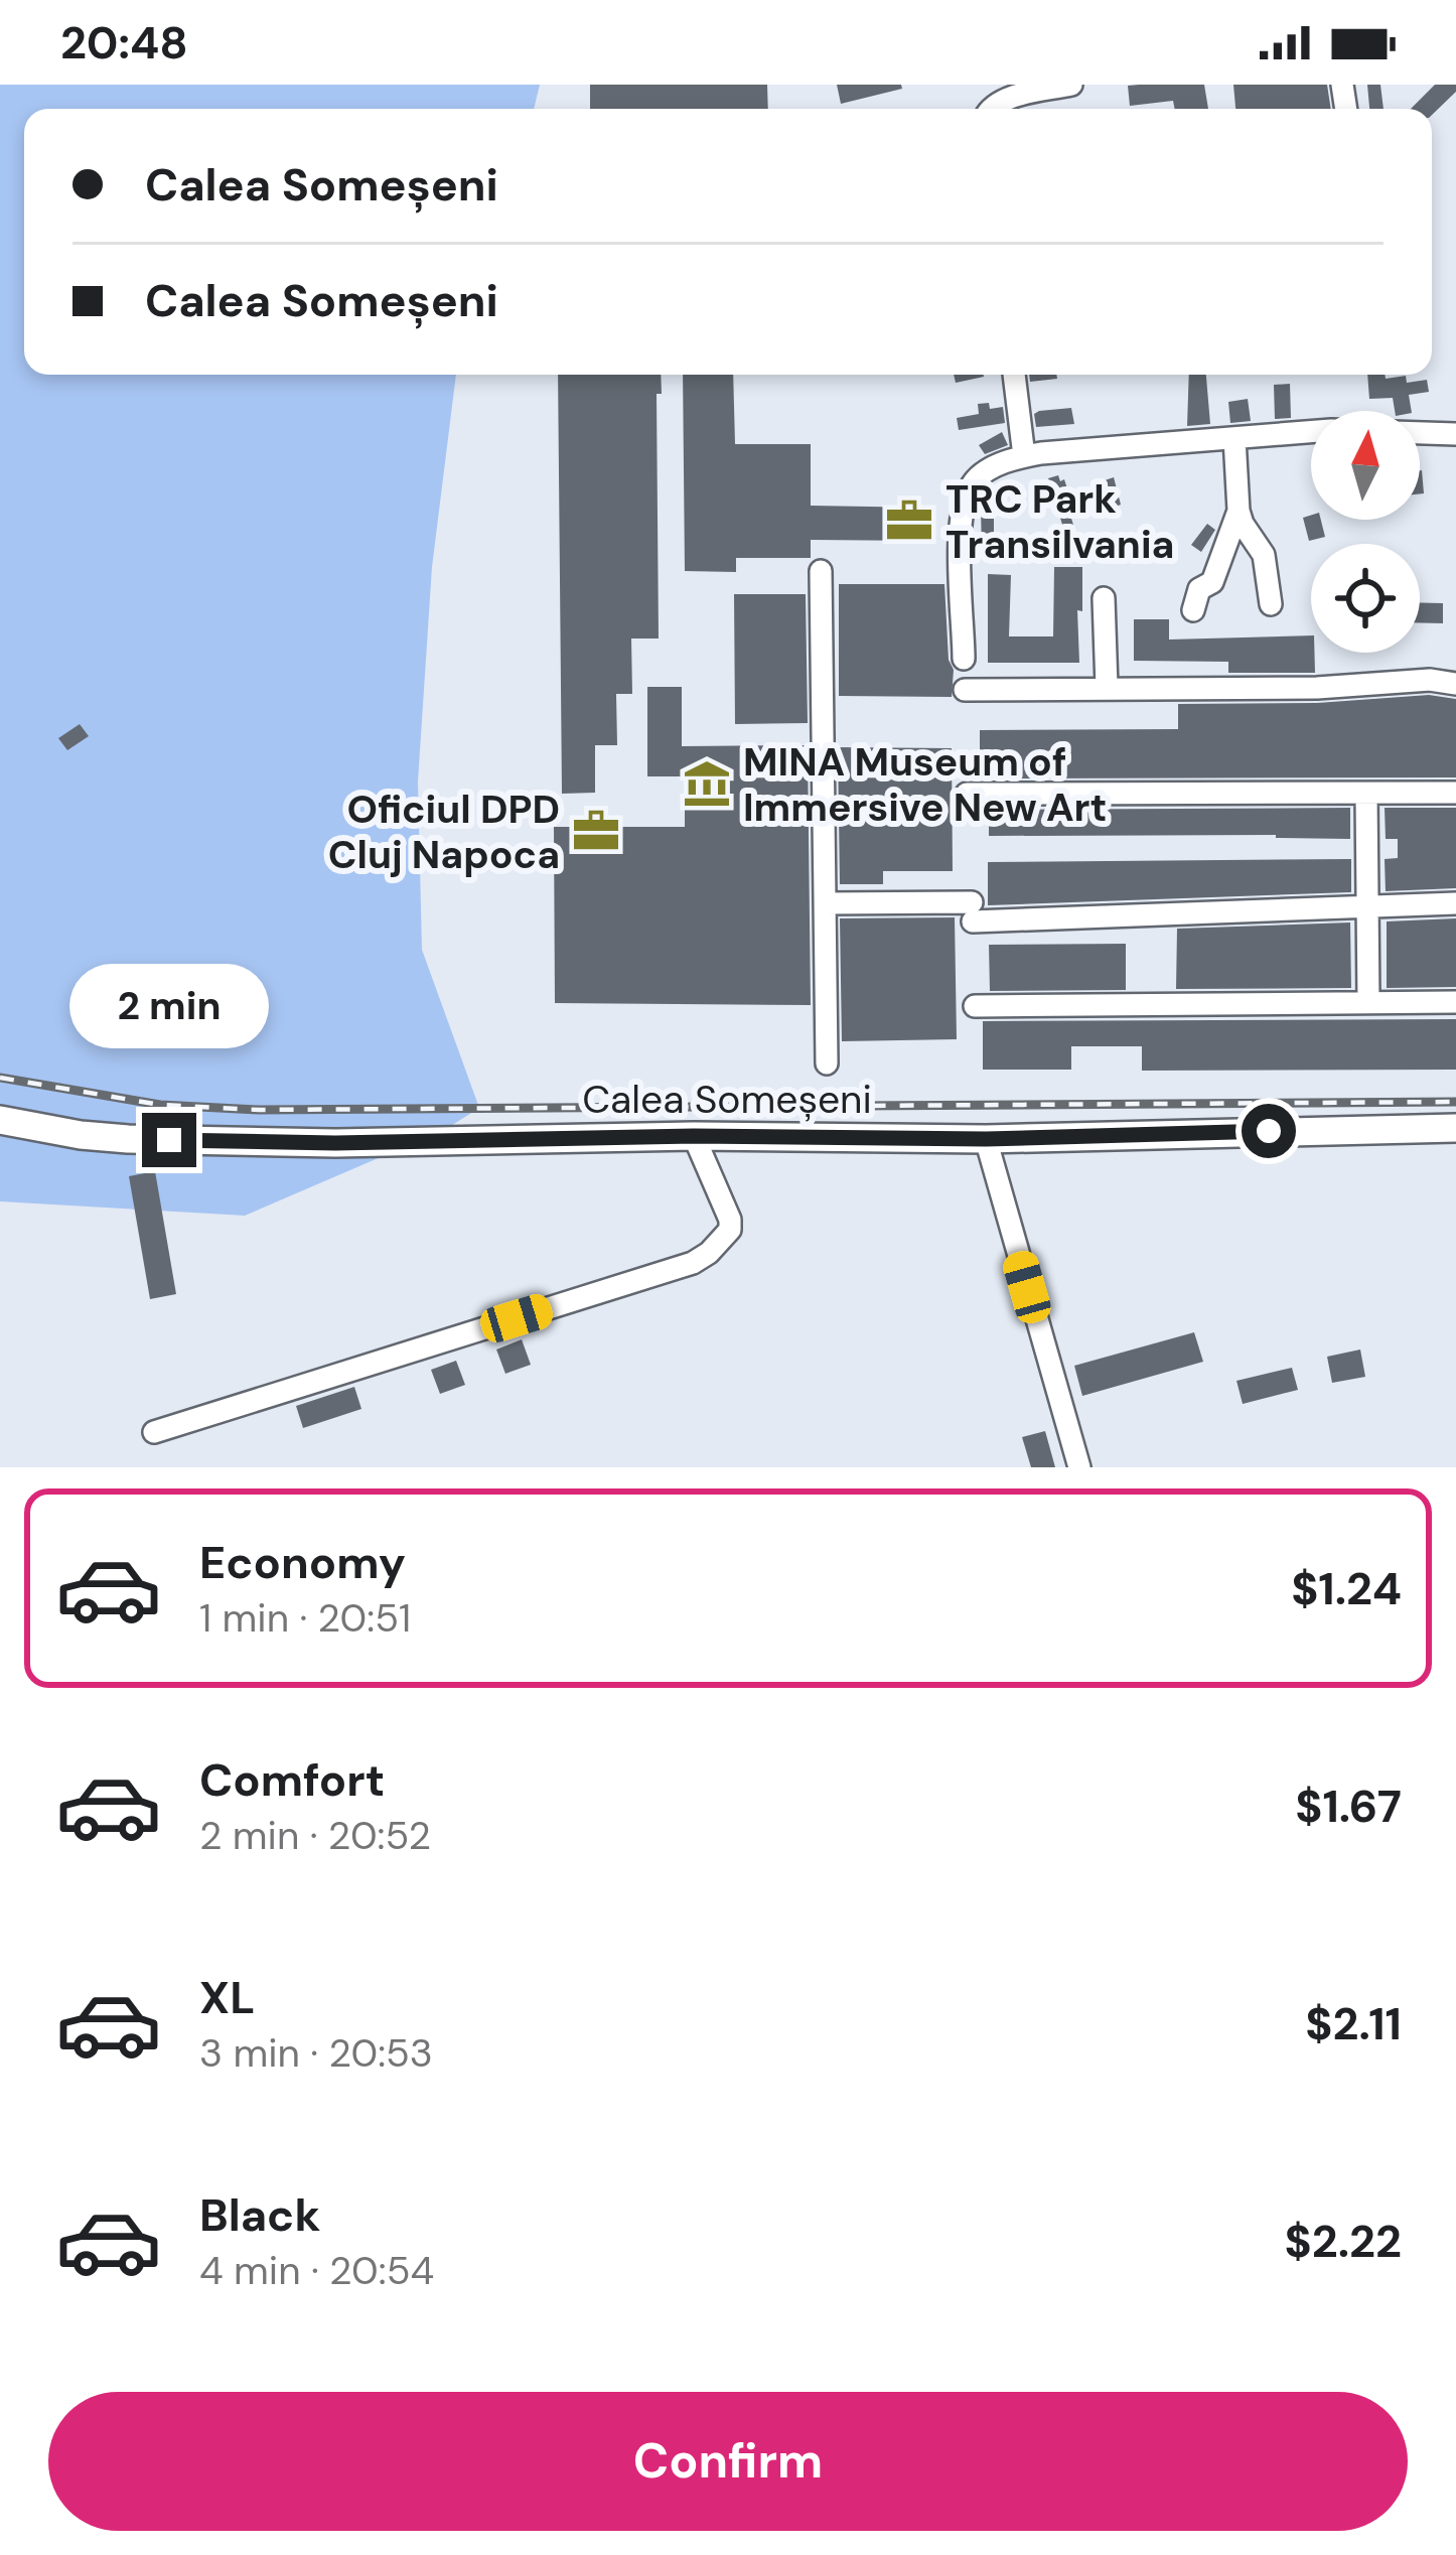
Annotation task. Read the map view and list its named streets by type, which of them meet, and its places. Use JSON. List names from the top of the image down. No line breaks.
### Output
{"streets":{"main road":["Calea Someșeni"]},"places":{"office":["TRC Park Transilvania","Oficiul DPD Cluj Napoca"],"museum":["MINA Museum of Immersive New Art"]},"north":"top","page":{"status":"20:48","banner":["Calea Someșeni","Calea Someșeni"],"bubble":"2 min","list":[{"name":"Economy","note":"1 min · 20:51","value":"$1.24"},{"name":"Comfort","note":"2 min · 20:52","value":"$1.67"},{"name":"XL","note":"3 min · 20:53","value":"$2.11"},{"name":"Black","note":"4 min · 20:54","value":"$2.22"}],"buttons":"Confirm"}}
